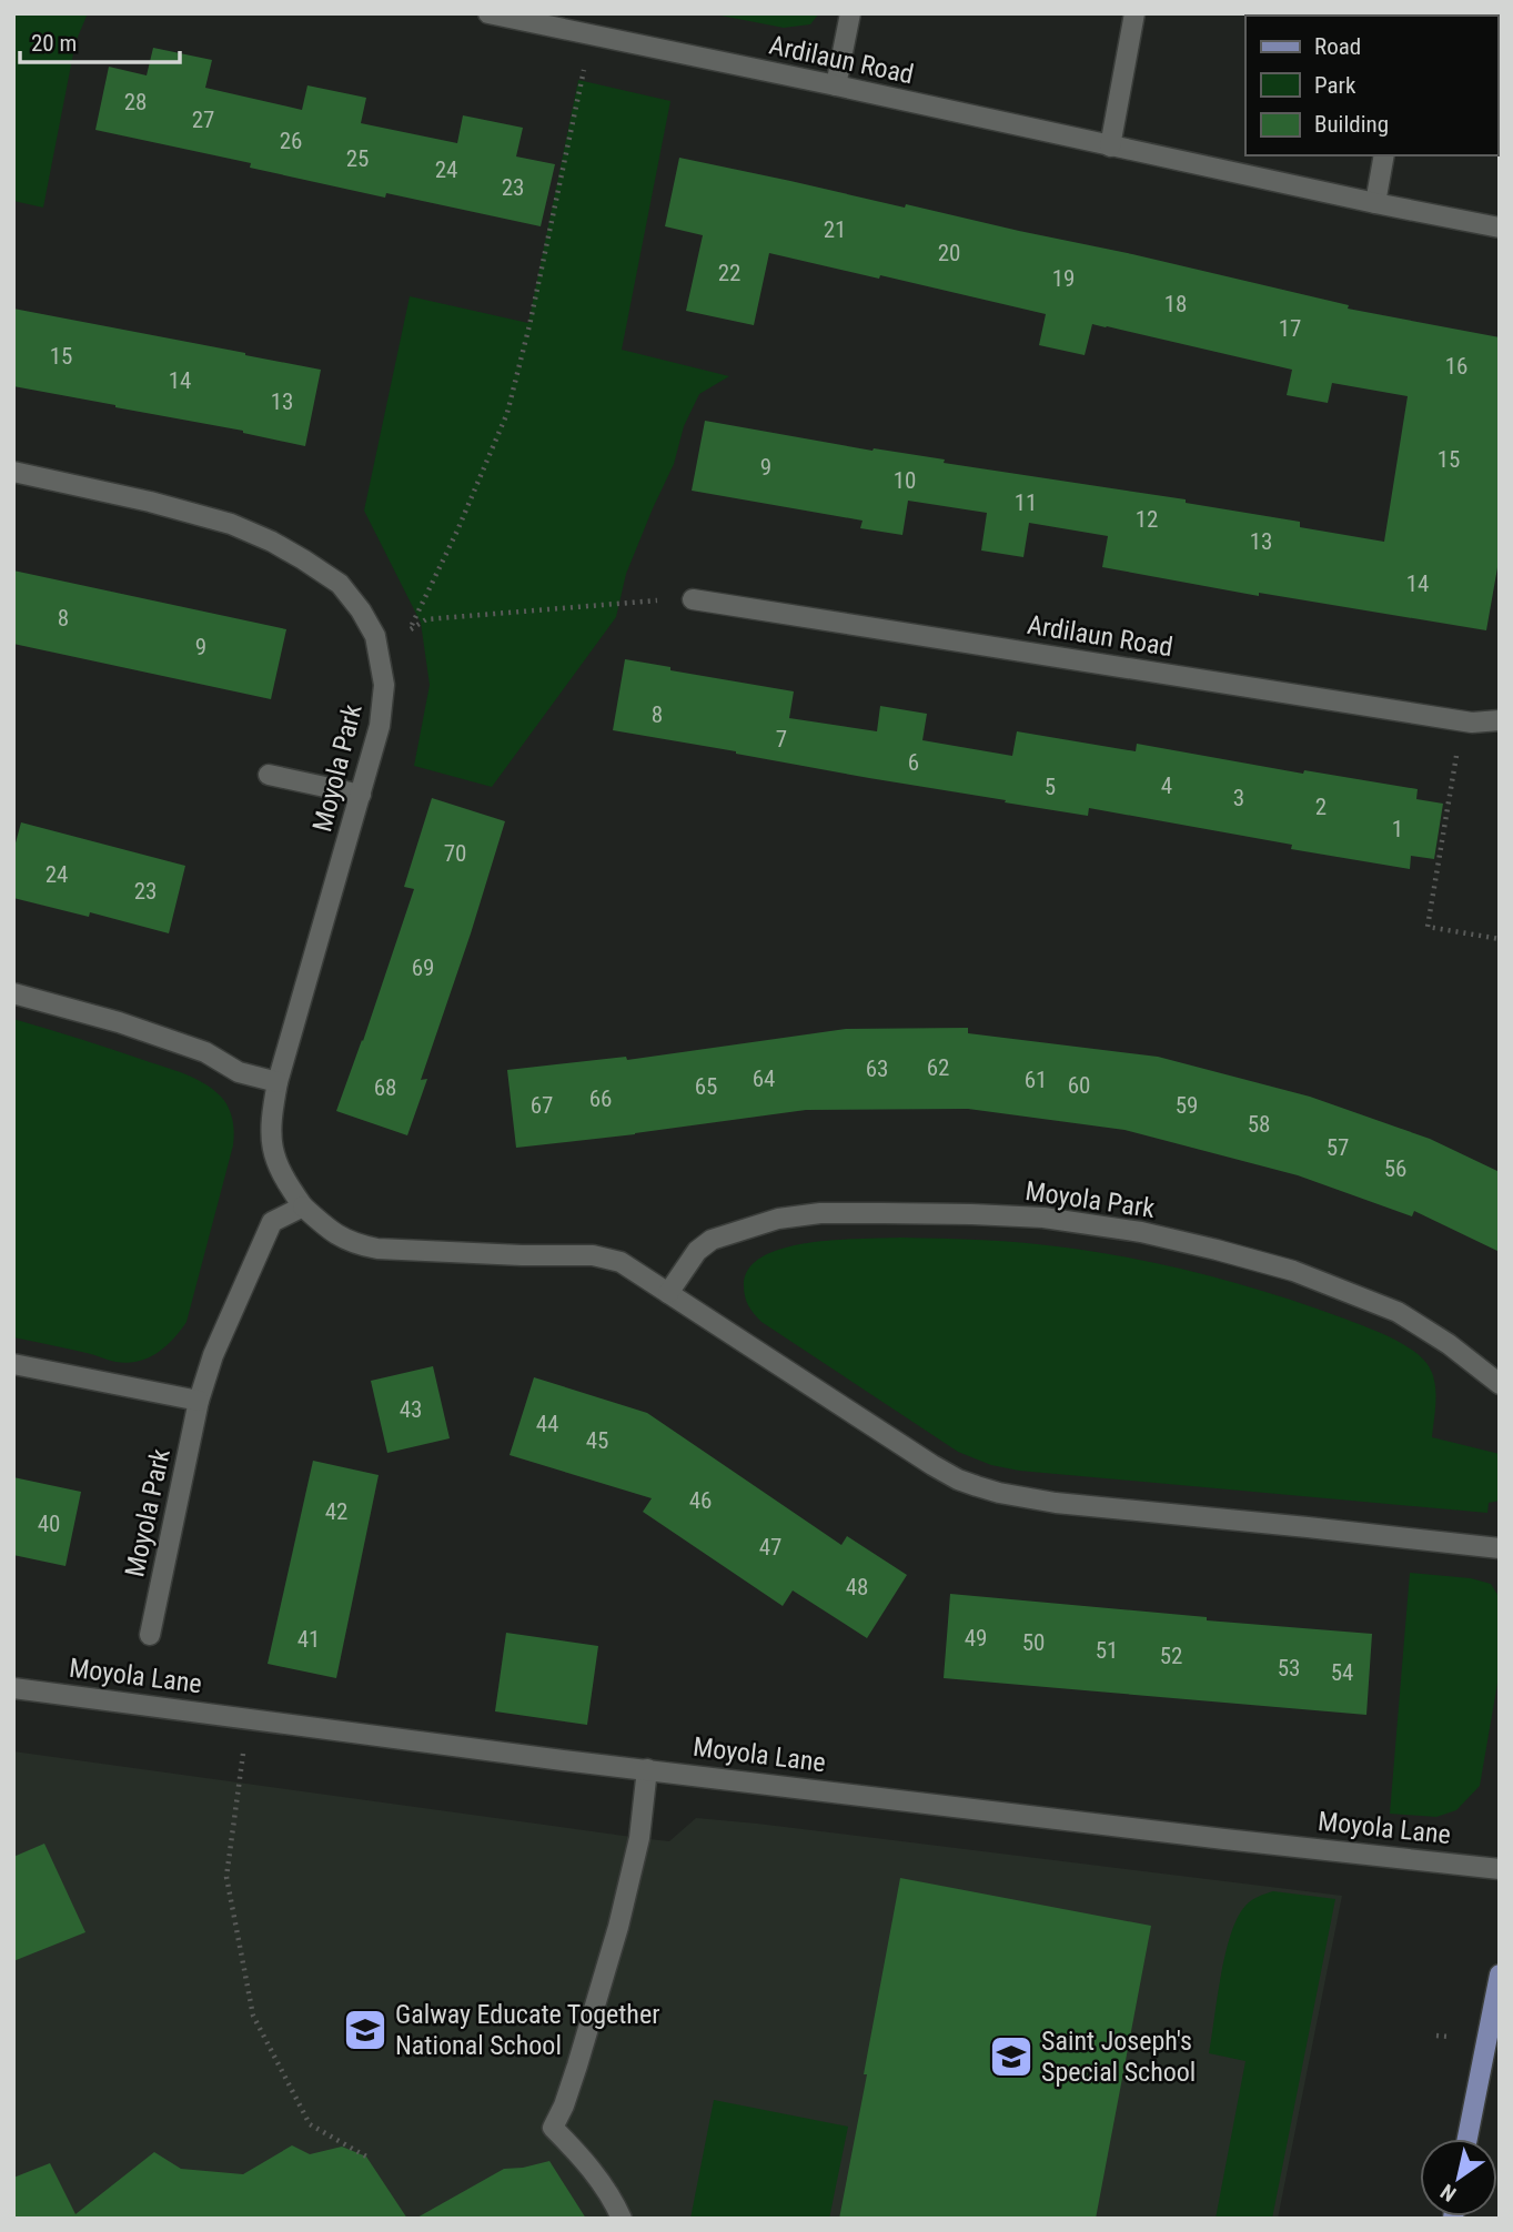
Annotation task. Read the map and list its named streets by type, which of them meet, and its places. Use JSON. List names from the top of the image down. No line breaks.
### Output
{"streets":{"street":["Ardilaun Road","Moyola Park","Moyola Lane"]},"places":{"school or university":["Galway Educate Together National School","Saint Joseph's Special School"]},"house_numbers":["28","27","26","25","24","23","21","20","22","19","18","17","15","16","14","13","15","9","10","11","12","13","14","8","9","8","7","6","4","5","3","2","1","70","24","23","69","62","63","64","61","60","65","68","66","67","59","58","57","56","43","44","45","46","42","40","47","48","49","41","50","51","52","53","54"],"legend":["Road","Park","Building"],"scale_bar":"20 m","north":"bottom left"}
